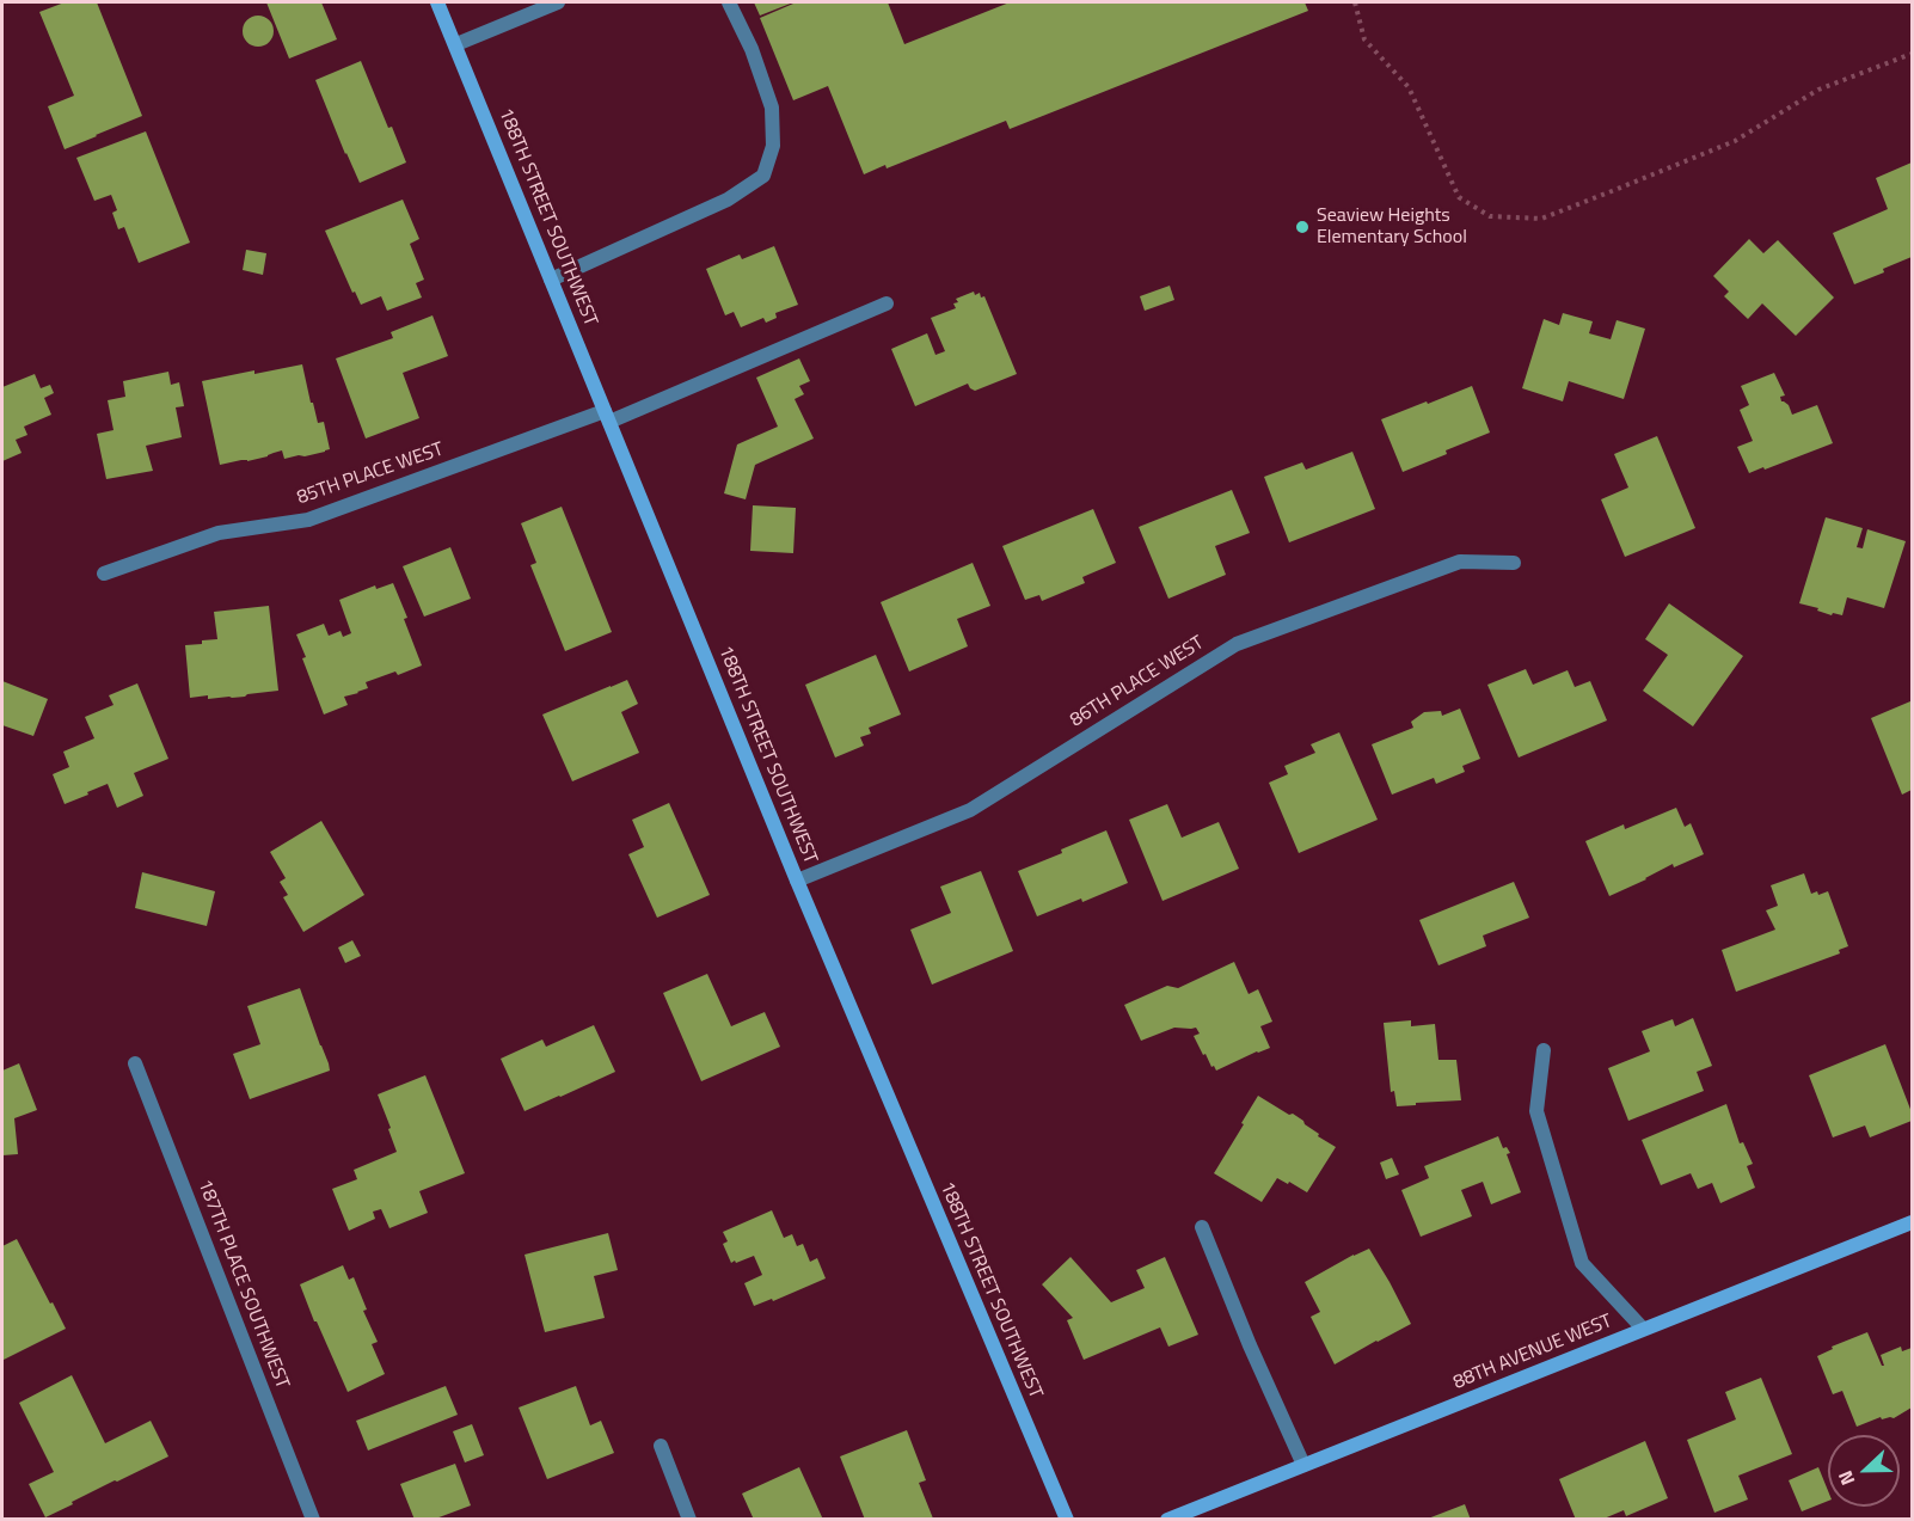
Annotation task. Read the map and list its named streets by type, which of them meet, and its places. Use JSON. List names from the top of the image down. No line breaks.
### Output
{"streets":{"street":["188TH STREET SOUTHWEST","85TH PLACE WEST","86TH PLACE WEST","187TH PLACE SOUTHWEST","88TH AVENUE WEST"]},"crossings":[["188TH STREET SOUTHWEST","85TH PLACE WEST"],["188TH STREET SOUTHWEST","86TH PLACE WEST"]],"places":["Seaview Heights Elementary School"],"north":"left"}
